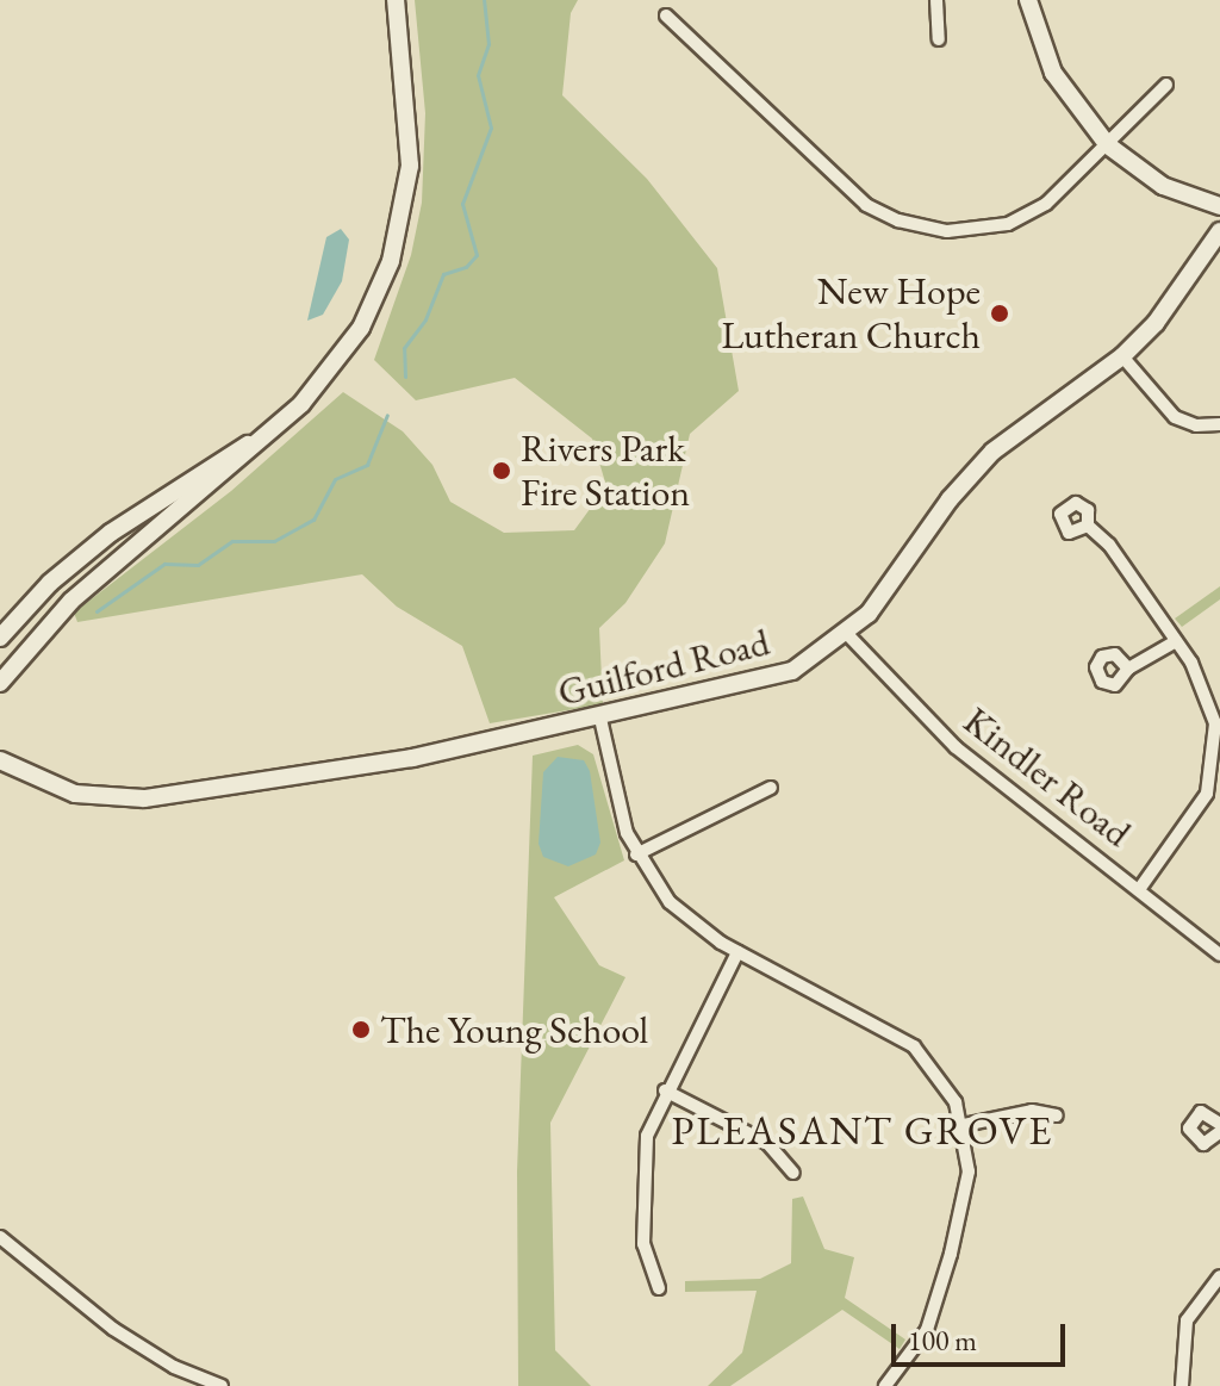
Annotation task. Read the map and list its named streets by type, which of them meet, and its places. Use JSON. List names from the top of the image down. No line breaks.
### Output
{"streets":{"street":["Guilford Road","Kindler Road"]},"crossings":[["Guilford Road","Kindler Road"]],"districts":["PLEASANT GROVE"],"places":["New Hope Lutheran Church","Rivers Park Fire Station","The Young School"],"scale_bar":"100 m"}
